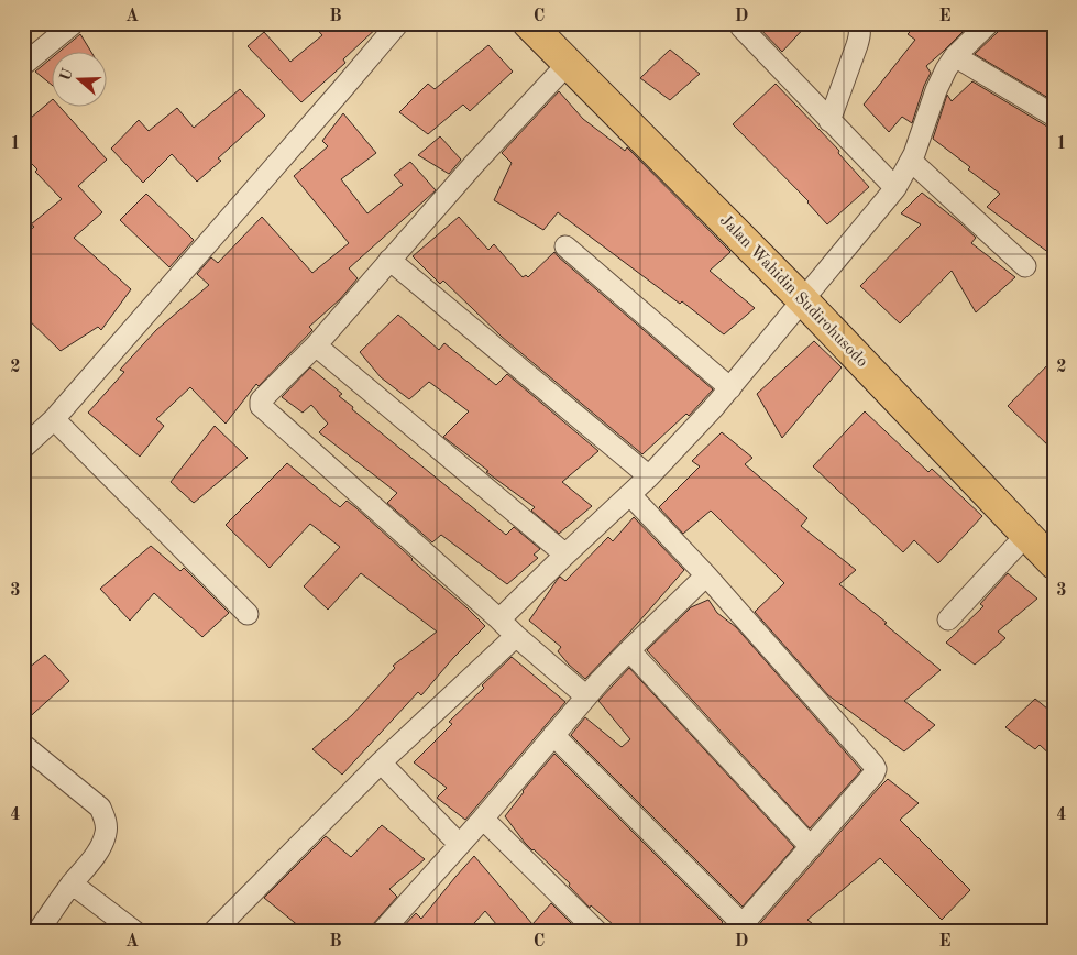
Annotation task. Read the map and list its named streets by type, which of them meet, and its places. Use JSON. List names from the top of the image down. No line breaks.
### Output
{"streets":{"highway":["Jalan Wahidin Sudirohusodo"]},"north":"left","grid":{"columns":["A","B","C","D","E"],"rows":["1","2","3","4"]}}
